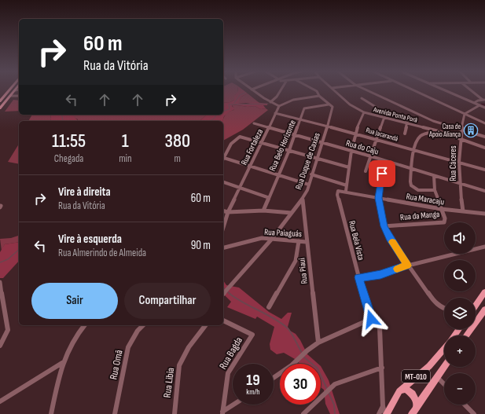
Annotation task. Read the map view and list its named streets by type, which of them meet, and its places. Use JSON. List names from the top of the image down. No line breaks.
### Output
{"streets":{"main road":["MT-010"],"street":["Avenida Ponta Porã","Rua Jacarandá","Rua Belo Horizonte","Rua Fortaleza","Rua do Caju","Rua Duque de Caxias","Rua Cáceres","Rua Maracaju","Rua da Manga","Rua Paiaguás","Rua Bela Vista","Rua Piaui","Rua Bagda","Rua Omã","Rua Libia"]},"crossings":[["Avenida Ponta Porã","Rua Cáceres"],["Rua Jacarandá","Rua Belo Horizonte"],["Rua Jacarandá","Rua Fortaleza"],["Rua Jacarandá","Rua Duque de Caxias"],["Rua Jacarandá","Rua Cáceres"],["Rua Belo Horizonte","Rua do Caju"],["Rua Belo Horizonte","Rua Duque de Caxias"],["Rua Fortaleza","Rua do Caju"],["Rua do Caju","Rua Duque de Caxias"],["Rua do Caju","Rua Cáceres"],["Rua Duque de Caxias","Rua Paiaguás"],["Rua Duque de Caxias","Rua Piaui"],["Rua Cáceres","Rua Maracaju"],["Rua Maracaju","Rua da Manga"],["Rua Maracaju","Rua Bela Vista"],["Rua Paiaguás","Rua Piaui"],["Rua Bela Vista","MT-010"]],"places":{"building":["Casa de Apoio Aliança"]},"page":{"turn":["60 m","Rua da Vitória"],"eta":["11:55","Chegada","1","min","380","m"],"list":[{"name":"Vire à direita","note":"Rua da Vitória","value":"60 m"},{"name":"Vire à esquerda","note":"Rua Almerindo de Almeida","value":"90 m"}],"map_buttons":["+","−"],"buttons":["Sair","Compartilhar"],"speed":"19 km/h","limit":"30"}}
